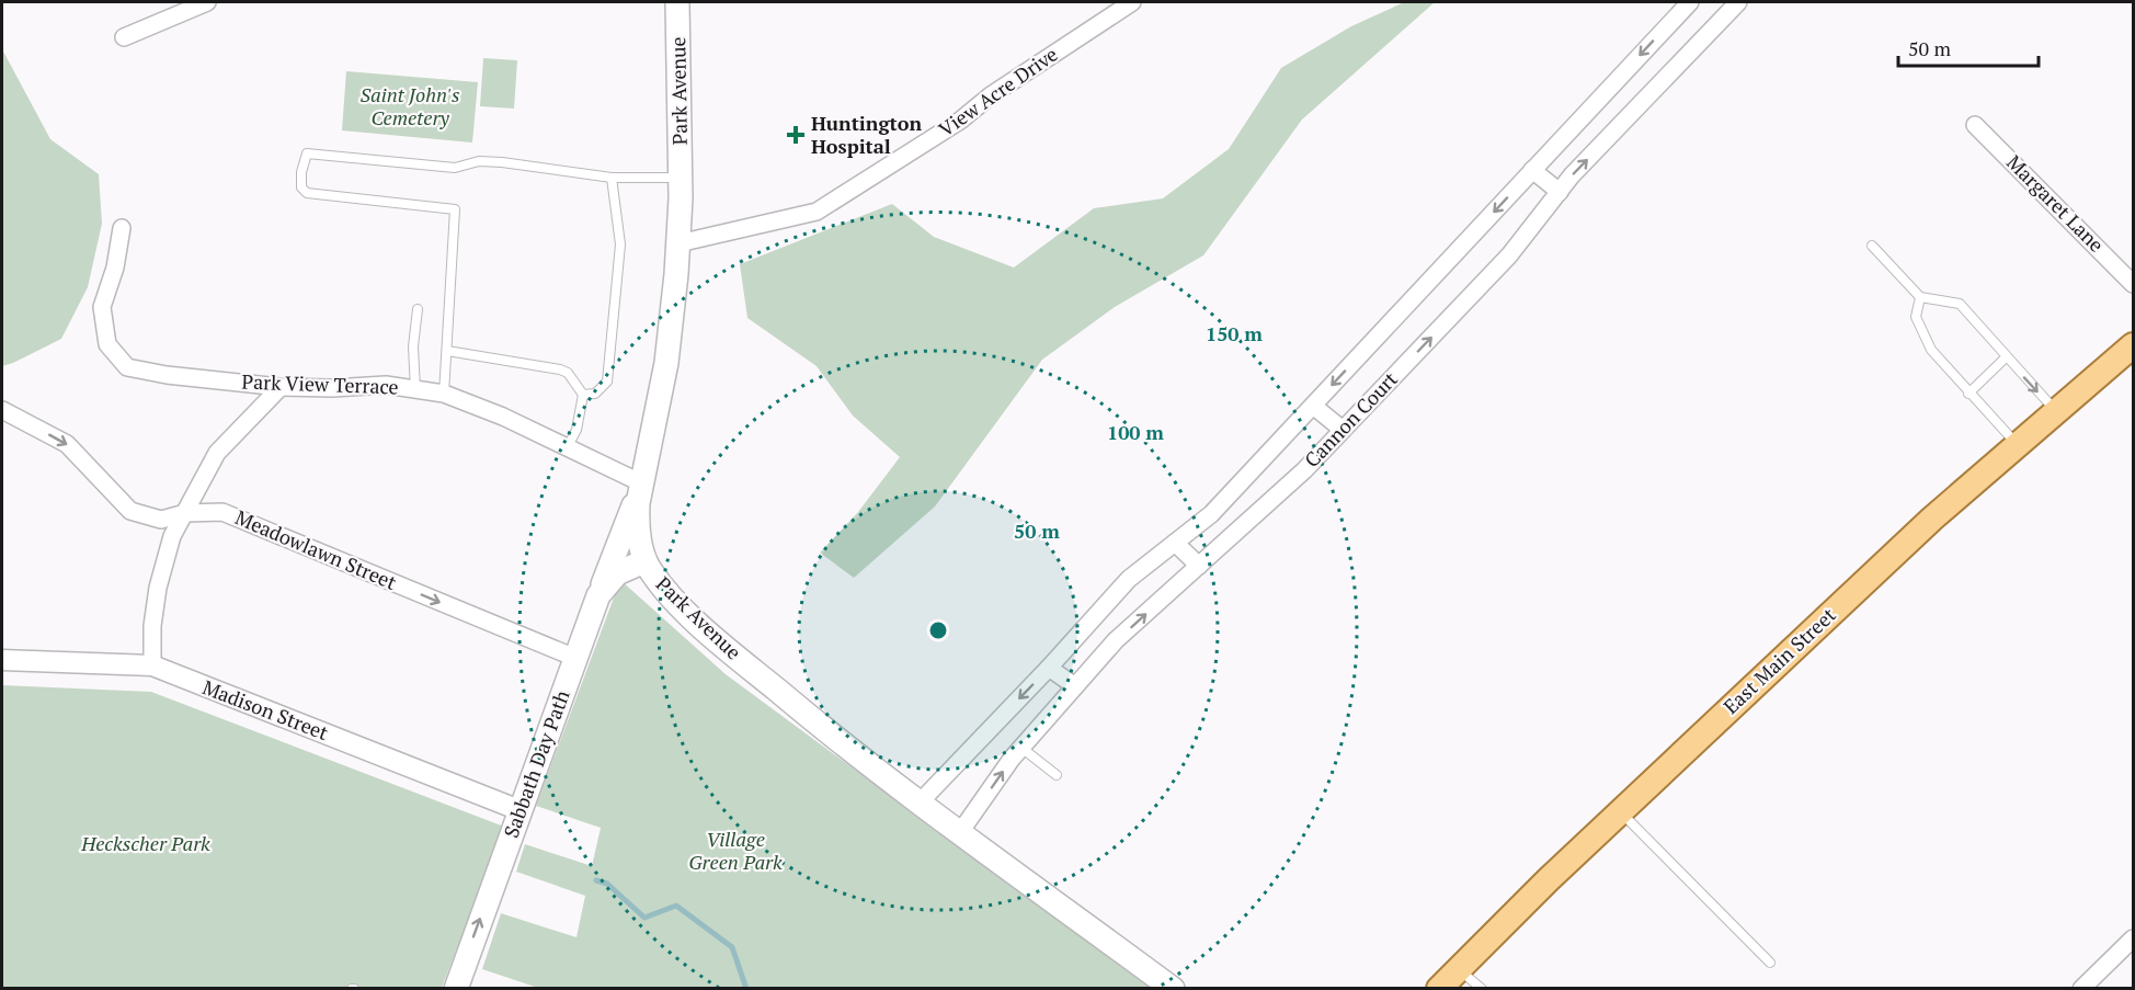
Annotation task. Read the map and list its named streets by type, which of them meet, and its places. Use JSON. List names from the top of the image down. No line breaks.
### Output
{"streets":{"main road":["Park Avenue","East Main Street","Sabbath Day Path"],"street":["View Acre Drive","Margaret Lane","Park View Terrace","Cannon Court","Meadowlawn Street","Madison Street"]},"crossings":[["Park Avenue","View Acre Drive"],["Park Avenue","Park View Terrace"],["Park Avenue","Cannon Court"],["Park Avenue","Sabbath Day Path"],["Meadowlawn Street","Sabbath Day Path"],["Madison Street","Sabbath Day Path"]],"one_way":["Meadowlawn Street","Sabbath Day Path"],"parks":["Saint John's Cemetery","Village Green Park","Heckscher Park"],"places":{"health":["Huntington Hospital"]},"scale_bar":"50 m","rings":["150 m","100 m","50 m"]}
